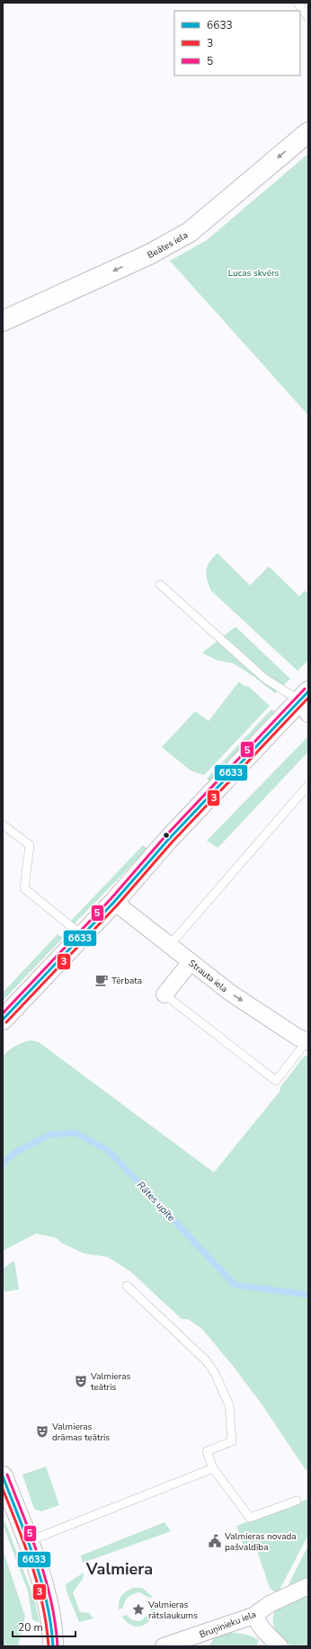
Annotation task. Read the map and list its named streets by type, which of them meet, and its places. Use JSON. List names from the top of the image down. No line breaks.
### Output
{"streets":{"main road":["Beātes iela"],"street":["Strauta iela","Bruņinieku iela"]},"one_way":["Beātes iela","Strauta iela"],"districts":["Valmiera"],"water":["Rātes upīte"],"parks":["Lucas skvērs"],"places":{"cafe":["Tērbata"],"theatre":["Valmieras teātris","Valmieras drāmas teātris"],"public building":["Valmieras novada pašvaldība"],"place":["Valmieras rātslaukums"]},"lines":["transit line 5","transit line 6633","transit line 3"],"legend":["6633","3","5"],"scale_bar":"20 m"}
